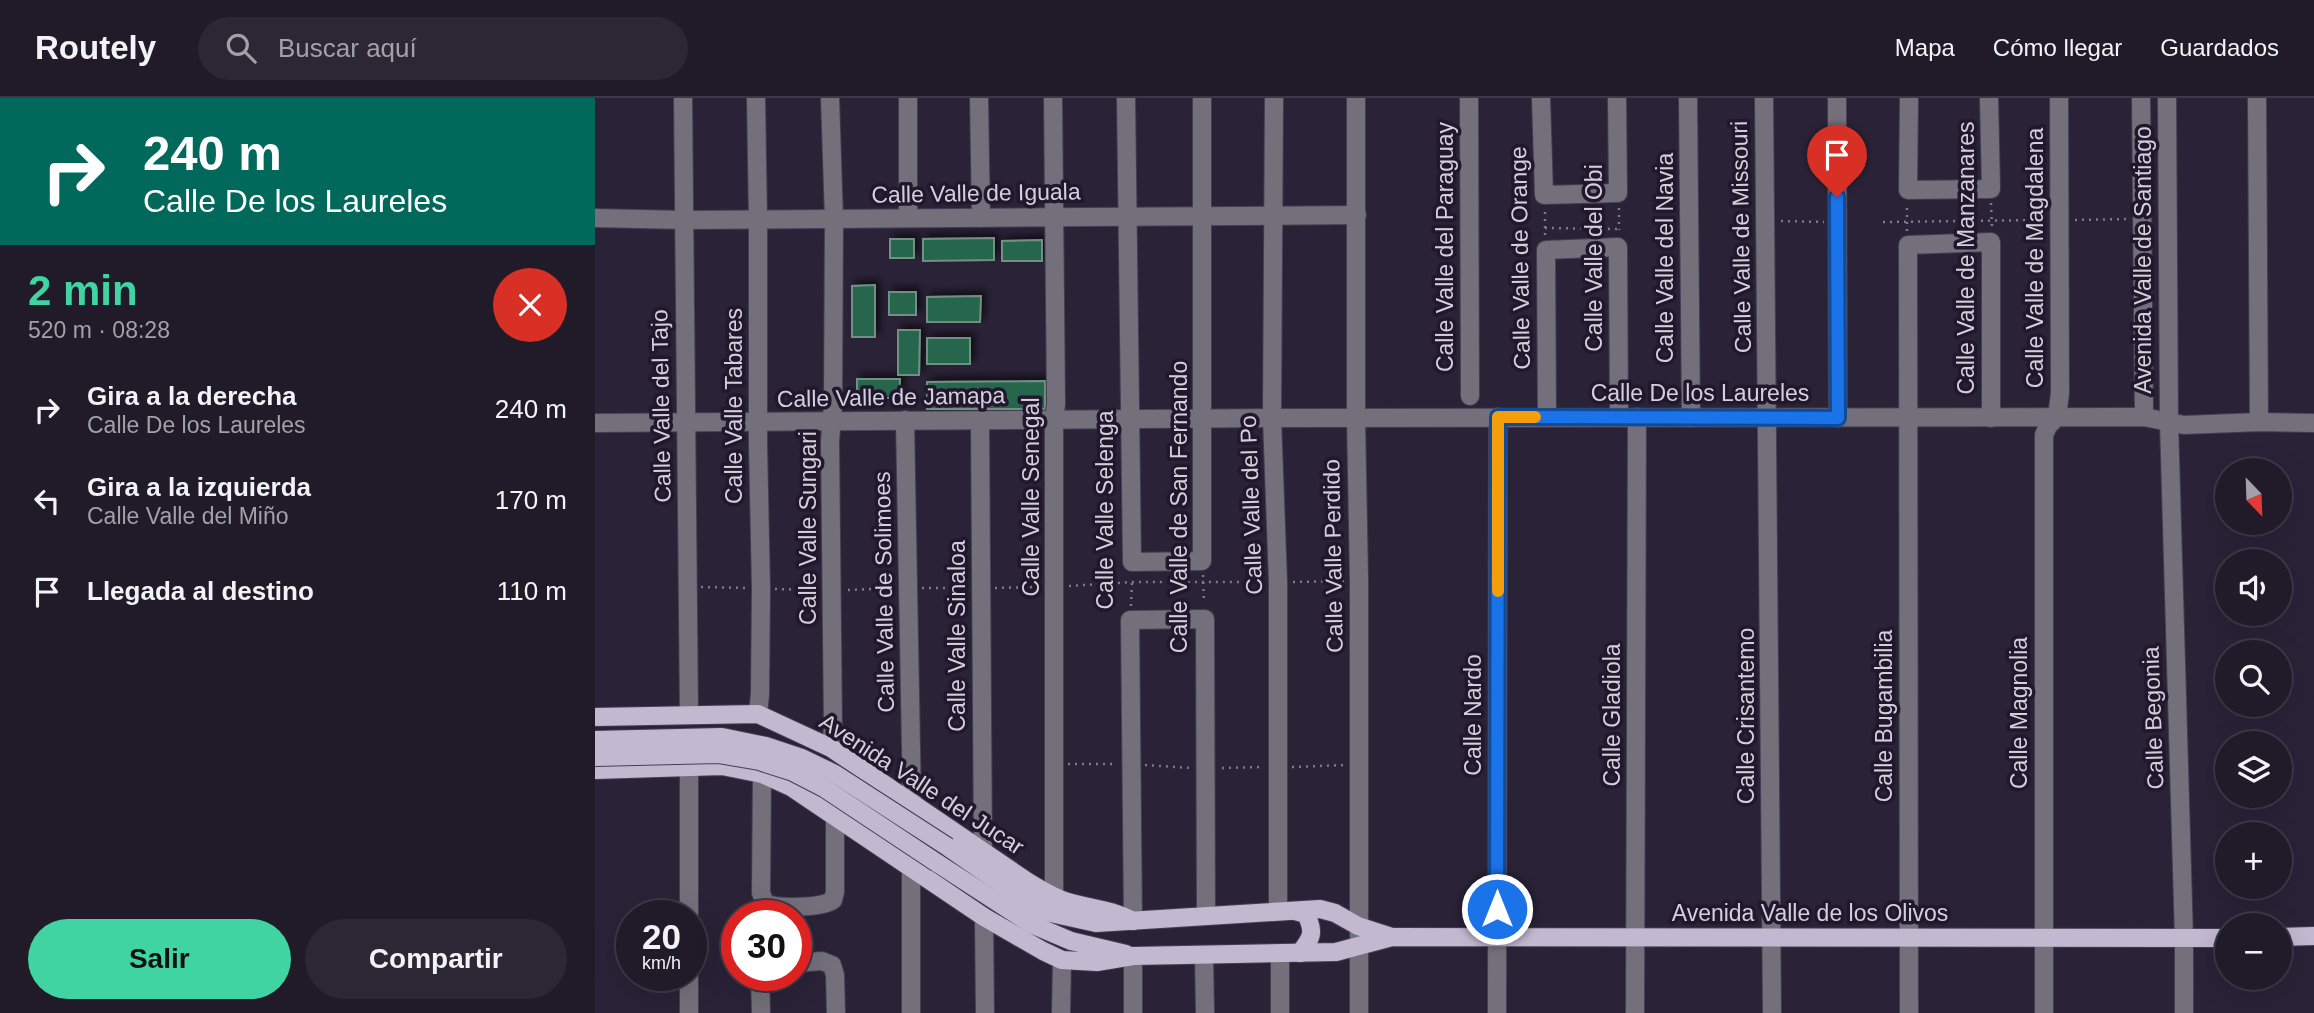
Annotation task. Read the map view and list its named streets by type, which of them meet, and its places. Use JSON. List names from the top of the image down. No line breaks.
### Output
{"streets":{"main road":["Avenida Valle del Jucar","Avenida Valle de los Olivos"],"street":["Calle Valle de Iguala","Calle Valle de Missouri","Calle Valle del Paraguay","Calle Valle de Orange","Calle Valle del Obi","Calle Valle del Navia","Calle Valle de Manzanares","Calle Valle de Magdalena","Avenida Valle de Santiago","Calle De los Laureles","Calle Valle de Jamapa","Calle Valle del Tajo","Calle Valle Tabares","Calle Valle Senegal","Calle Valle del Po","Calle Valle de San Fernando","Calle Valle Selenga","Calle Valle Sungari","Calle Valle Perdido","Calle Valle de Solimoes","Calle Valle Sinaloa","Calle Magnolia","Calle Nardo","Calle Gladiola","Calle Crisantemo","Calle Bugambilia","Calle Begonia"]},"crossings":[["Calle Valle de Iguala","Calle Valle del Tajo"],["Calle Valle de Iguala","Calle Valle Tabares"],["Calle Valle de Iguala","Calle Valle Senegal"],["Calle Valle de Iguala","Calle Valle del Po"],["Calle Valle de Iguala","Calle Valle de San Fernando"],["Calle Valle de Iguala","Calle Valle Selenga"],["Calle Valle de Iguala","Calle Valle Sungari"],["Calle Valle de Iguala","Calle Valle Perdido"],["Calle Valle de Missouri","Calle De los Laureles"],["Calle Valle de Missouri","Calle Crisantemo"],["Calle Valle de Orange","Calle De los Laureles"],["Calle Valle del Obi","Calle De los Laureles"],["Calle Valle del Navia","Calle De los Laureles"],["Calle Valle de Manzanares","Calle De los Laureles"],["Calle Valle de Magdalena","Calle De los Laureles"],["Calle Valle de Magdalena","Calle Magnolia"],["Avenida Valle de Santiago","Calle De los Laureles"],["Avenida Valle de Santiago","Calle Begonia"],["Calle De los Laureles","Calle Valle de Jamapa"],["Calle De los Laureles","Calle Valle Perdido"],["Calle De los Laureles","Calle Magnolia"],["Calle De los Laureles","Calle Nardo"],["Calle De los Laureles","Calle Gladiola"],["Calle De los Laureles","Calle Crisantemo"],["Calle De los Laureles","Calle Bugambilia"],["Calle De los Laureles","Calle Begonia"],["Calle Valle de Jamapa","Calle Valle del Tajo"],["Calle Valle de Jamapa","Calle Valle Tabares"],["Calle Valle de Jamapa","Calle Valle Senegal"],["Calle Valle de Jamapa","Calle Valle del Po"],["Calle Valle de Jamapa","Calle Valle de San Fernando"],["Calle Valle de Jamapa","Calle Valle Selenga"],["Calle Valle de Jamapa","Calle Valle Sungari"],["Calle Valle de Jamapa","Calle Valle Perdido"],["Calle Valle de Jamapa","Calle Valle de Solimoes"],["Calle Valle de Jamapa","Calle Valle Sinaloa"],["Calle Valle del Tajo","Avenida Valle del Jucar"],["Calle Valle Tabares","Avenida Valle del Jucar"],["Calle Valle Senegal","Avenida Valle del Jucar"],["Calle Valle del Po","Avenida Valle del Jucar"],["Calle Valle de San Fernando","Avenida Valle del Jucar"],["Calle Valle Selenga","Avenida Valle del Jucar"],["Calle Valle Sungari","Avenida Valle del Jucar"],["Calle Valle Perdido","Avenida Valle del Jucar"],["Calle Valle Perdido","Avenida Valle de los Olivos"],["Calle Valle de Solimoes","Avenida Valle del Jucar"],["Calle Valle Sinaloa","Avenida Valle del Jucar"],["Calle Magnolia","Avenida Valle de los Olivos"],["Calle Nardo","Avenida Valle de los Olivos"],["Calle Gladiola","Avenida Valle de los Olivos"],["Calle Crisantemo","Avenida Valle de los Olivos"],["Calle Bugambilia","Avenida Valle de los Olivos"],["Calle Begonia","Avenida Valle de los Olivos"],["Avenida Valle del Jucar","Avenida Valle de los Olivos"]],"north":"bottom right","page":{"header":"Routely","search":"Buscar aquí","nav":["Mapa","Cómo llegar","Guardados"],"turn":["240 m","Calle De los Laureles"],"heading":["2 min","520 m · 08:28"],"list":[{"name":"Gira a la derecha","note":"Calle De los Laureles","value":"240 m"},{"name":"Gira a la izquierda","note":"Calle Valle del Miño","value":"170 m"},{"name":"Llegada al destino","value":"110 m"}],"map_buttons":["+","−"],"speed":"20 km/h","limit":"30","buttons":["Salir","Compartir"]}}
